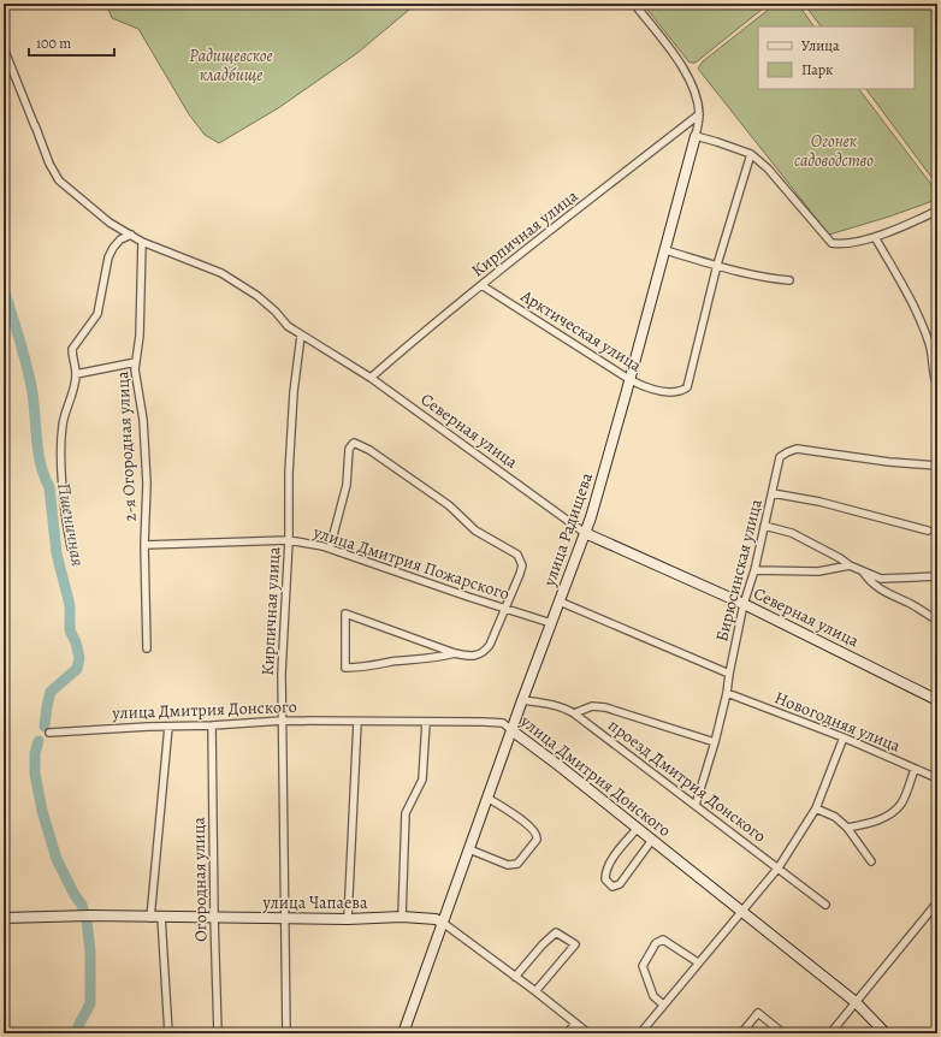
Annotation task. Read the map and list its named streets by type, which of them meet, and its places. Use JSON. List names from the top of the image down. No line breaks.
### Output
{"streets":{"main road":["Северная улица","улица Радищева","улица Дмитрия Донского","улица Чапаева"],"street":["Кирпичная улица","Арктическая улица","2-я Огородная улица","улица Дмитрия Пожарского","Бирюсинская улица","Новогодняя улица","проезд Дмитрия Донского","Огородная улица"]},"crossings":[["Кирпичная улица","Арктическая улица"],["Кирпичная улица","Северная улица"],["Кирпичная улица","улица Дмитрия Пожарского"],["Кирпичная улица","улица Дмитрия Донского"],["Кирпичная улица","улица Чапаева"],["Арктическая улица","улица Радищева"],["Северная улица","2-я Огородная улица"],["Северная улица","улица Радищева"],["Северная улица","Бирюсинская улица"],["2-я Огородная улица","улица Дмитрия Пожарского"],["улица Радищева","улица Дмитрия Пожарского"],["улица Радищева","улица Дмитрия Донского"],["улица Радищева","проезд Дмитрия Донского"],["улица Радищева","улица Чапаева"],["Бирюсинская улица","Новогодняя улица"],["Бирюсинская улица","проезд Дмитрия Донского"],["улица Дмитрия Донского","Огородная улица"],["Огородная улица","улица Чапаева"]],"water":["Пшеничная"],"parks":["Радищевское кладбище","Огонек садоводство"],"legend":["Улица","Парк"],"scale_bar":"100 m"}
